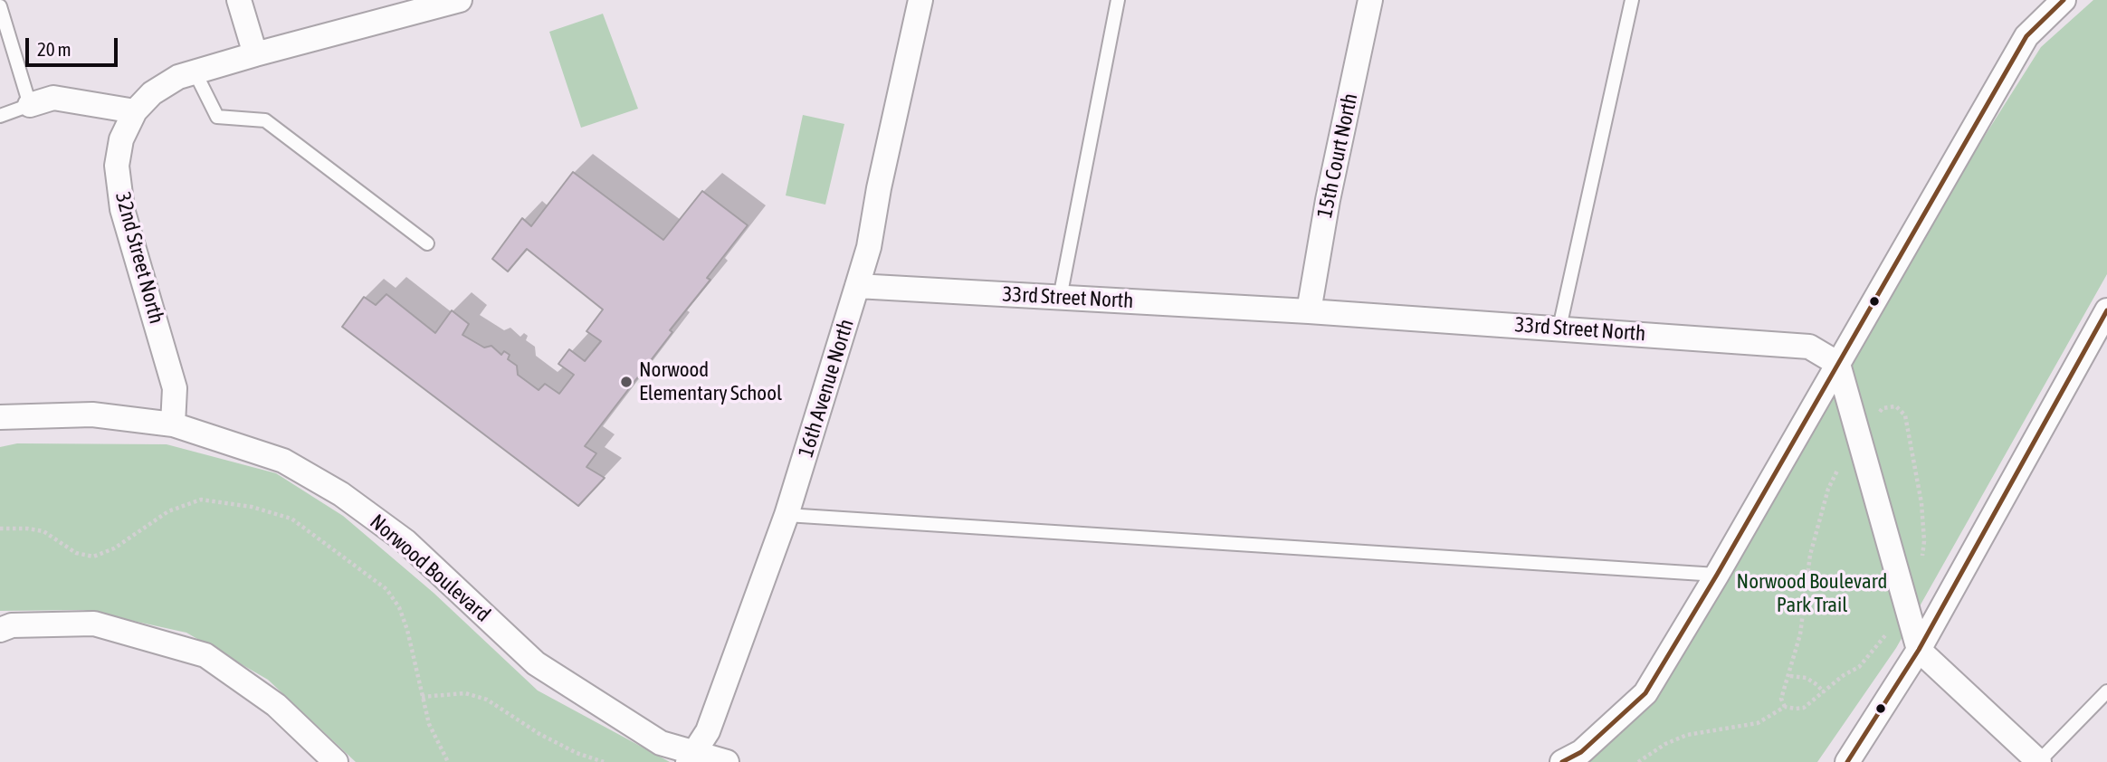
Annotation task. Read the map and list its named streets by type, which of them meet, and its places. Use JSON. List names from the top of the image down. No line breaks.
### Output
{"streets":{"street":["15th Court North","32nd Street North","33rd Street North","16th Avenue North","Norwood Boulevard"]},"crossings":[["15th Court North","33rd Street North"],["32nd Street North","Norwood Boulevard"],["33rd Street North","16th Avenue North"],["16th Avenue North","Norwood Boulevard"]],"parks":["Norwood Boulevard Park Trail"],"places":["Norwood Elementary School"],"scale_bar":"20 m"}
